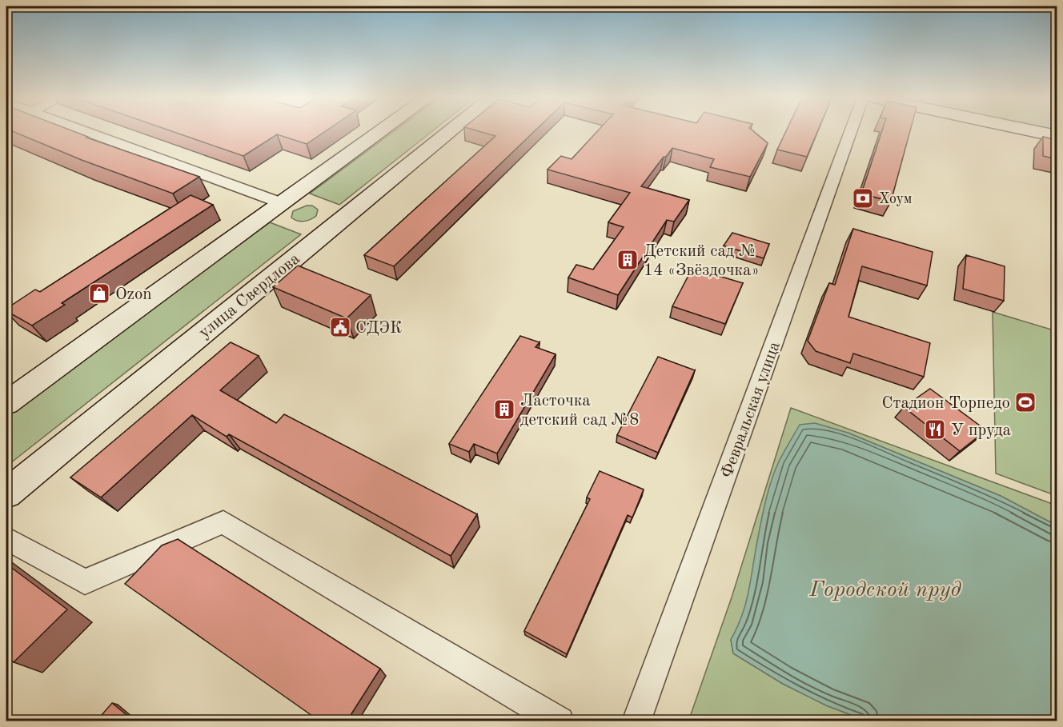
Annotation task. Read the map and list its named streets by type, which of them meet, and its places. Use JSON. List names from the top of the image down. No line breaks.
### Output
{"streets":{"main road":["улица Свердлова"],"street":["Февральская улица"]},"water":["Городской пруд"],"places":{"bank":["Хоум"],"building":["Детский сад № 14 «Звёздочка»","Ласточка детский сад №8"],"shop":["Ozon"],"public building":["СДЭК"],"sports":["Стадион Торпедо"],"restaurant":["У пруда"]}}
